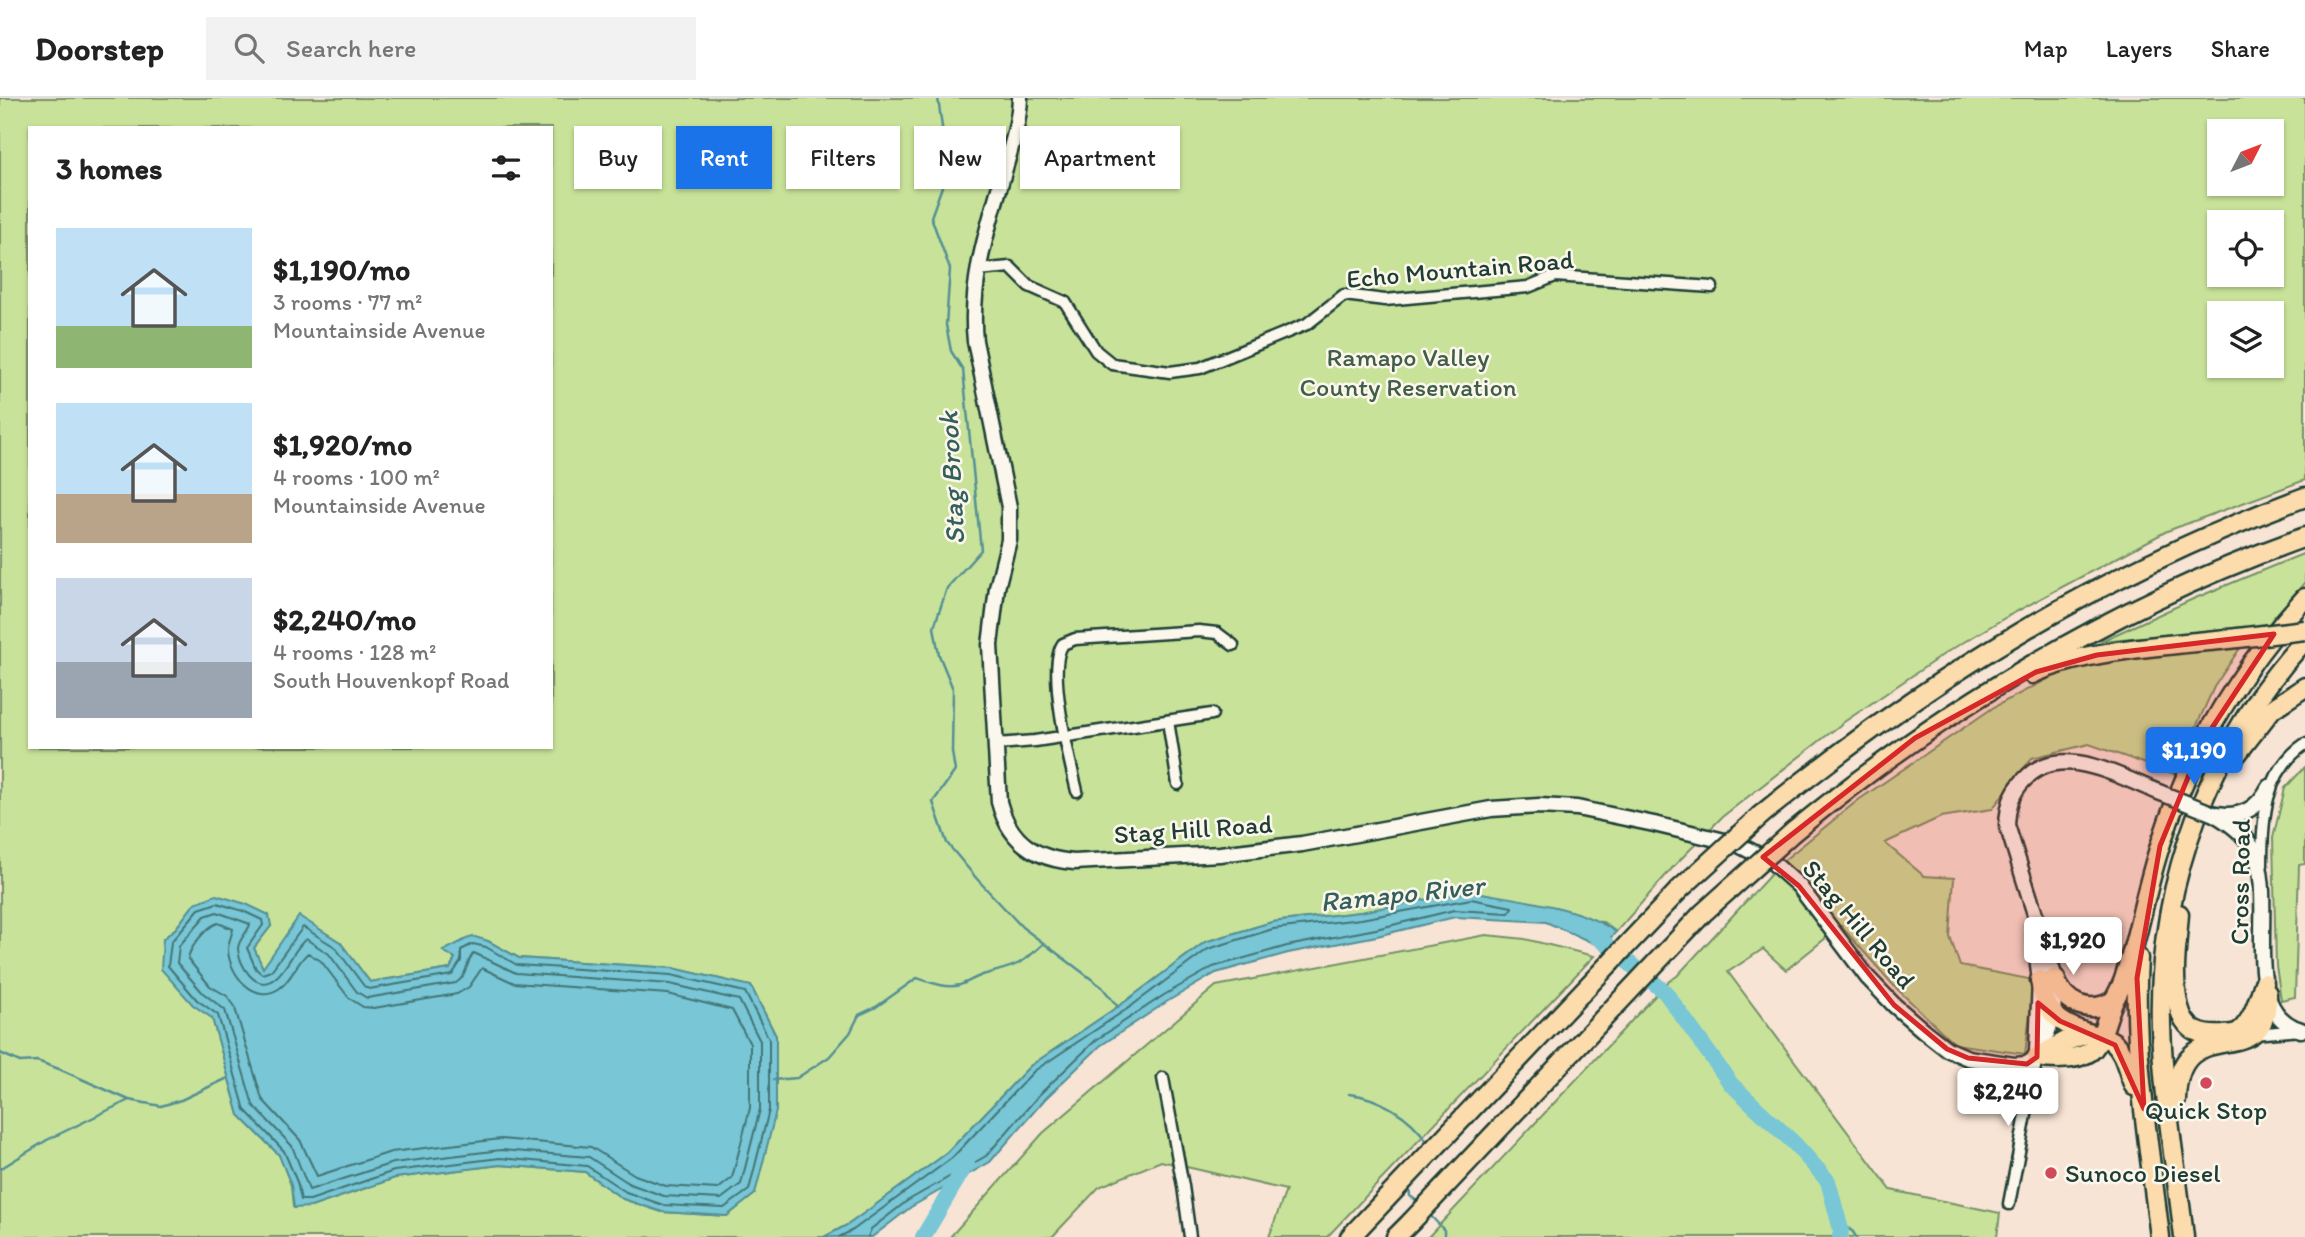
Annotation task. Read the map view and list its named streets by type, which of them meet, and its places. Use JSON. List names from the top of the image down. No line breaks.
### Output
{"streets":{"street":["Echo Mountain Road","Stag Hill Road","Cross Road"]},"crossings":[["Echo Mountain Road","Stag Hill Road"]],"water":["Stag Brook","Ramapo River"],"parks":["Ramapo Valley County Reservation"],"places":["Quick Stop","Sunoco Diesel"],"north":"top right","page":{"header":"Doorstep","search":"Search here","nav":["Map","Layers","Share"],"chip":["Buy","Rent","Filters","New","Apartment"],"heading":"3 homes","list":[{"name":"$1,190/mo","note":"3 rooms · 77 m² · Mountainside Avenue"},{"name":"$1,920/mo","note":"4 rooms · 100 m² · Mountainside Avenue"},{"name":"$2,240/mo","note":"4 rooms · 128 m² · South Houvenkopf Road"}],"price":["$1,190","$1,920","$2,240"]}}
